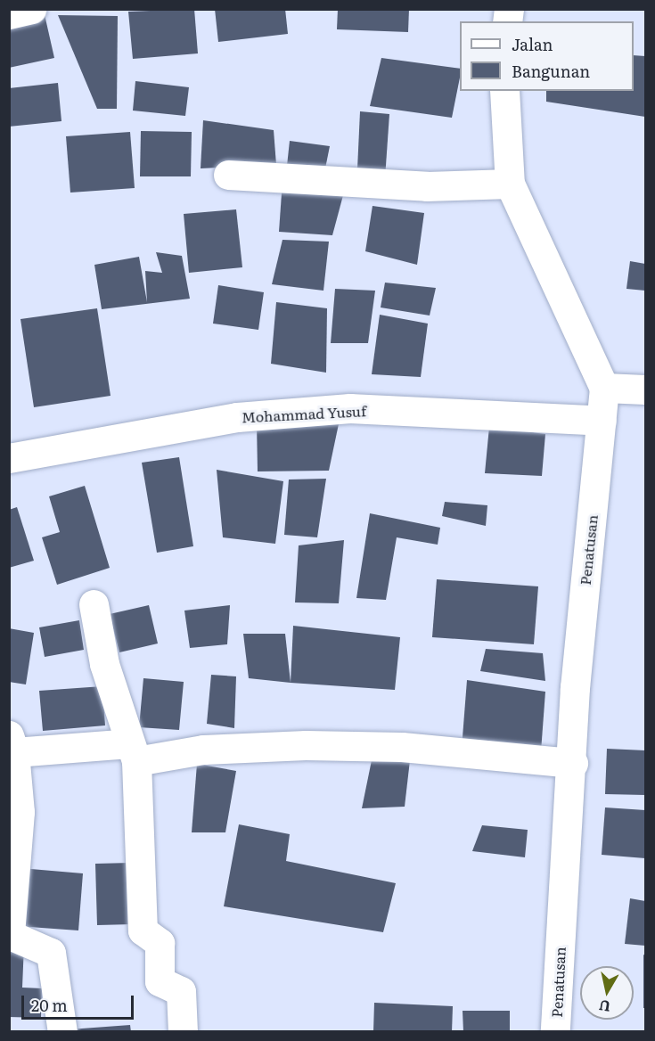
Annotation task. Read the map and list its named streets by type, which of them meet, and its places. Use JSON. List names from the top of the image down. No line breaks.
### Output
{"streets":{"street":["Mohammad Yusuf","Penatusan"]},"crossings":[["Mohammad Yusuf","Penatusan"]],"legend":["Jalan","Bangunan"],"scale_bar":"20 m","north":"bottom"}
